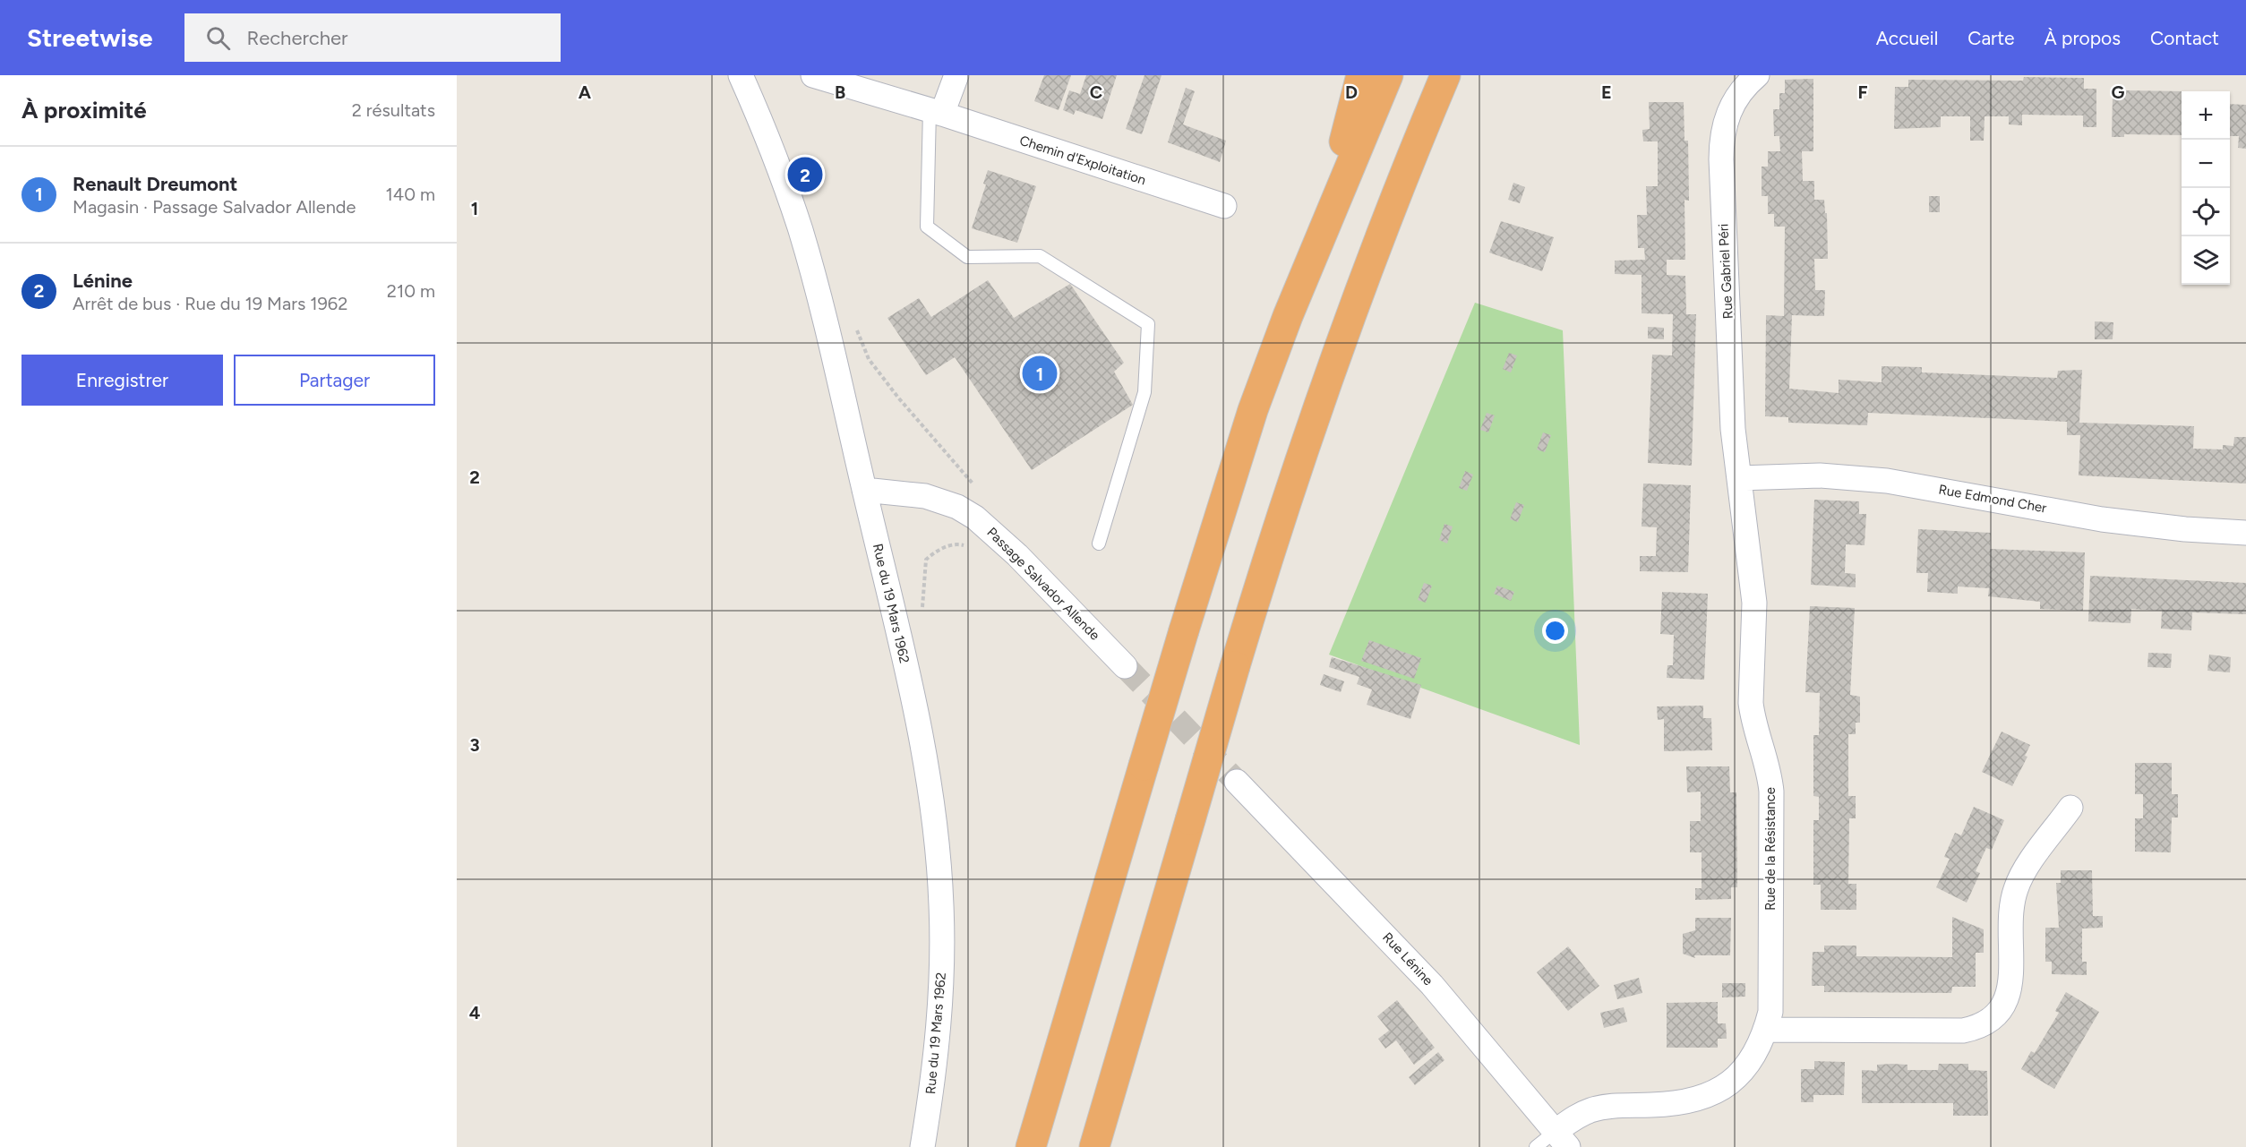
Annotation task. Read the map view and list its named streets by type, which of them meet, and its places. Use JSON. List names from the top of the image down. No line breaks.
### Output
{"streets":{"street":["Chemin d'Exploitation","Rue Gabriel Péri","Rue Edmond Cher","Passage Salvador Allende","Rue du 19 Mars 1962","Rue de la Résistance","Rue Lénine"]},"crossings":[["Rue Gabriel Péri","Rue Edmond Cher"],["Rue Gabriel Péri","Rue de la Résistance"],["Rue Edmond Cher","Rue de la Résistance"],["Passage Salvador Allende","Rue du 19 Mars 1962"],["Rue de la Résistance","Rue Lénine"]],"page":{"header":"Streetwise","search":"Rechercher","nav":["Accueil","Carte","À propos","Contact"],"heading":["À proximité","2 résultats"],"map_buttons":["+","−"],"list":[{"mark":"1","name":"Renault Dreumont","note":"Magasin · Passage Salvador Allende","value":"140 m"},{"mark":"2","name":"Lénine","note":"Arrêt de bus · Rue du 19 Mars 1962","value":"210 m"}],"pins":["2","1"],"buttons":["Enregistrer","Partager"]},"grid":{"columns":["A","B","C","D","E","F","G"],"rows":["1","2","3","4"]}}
